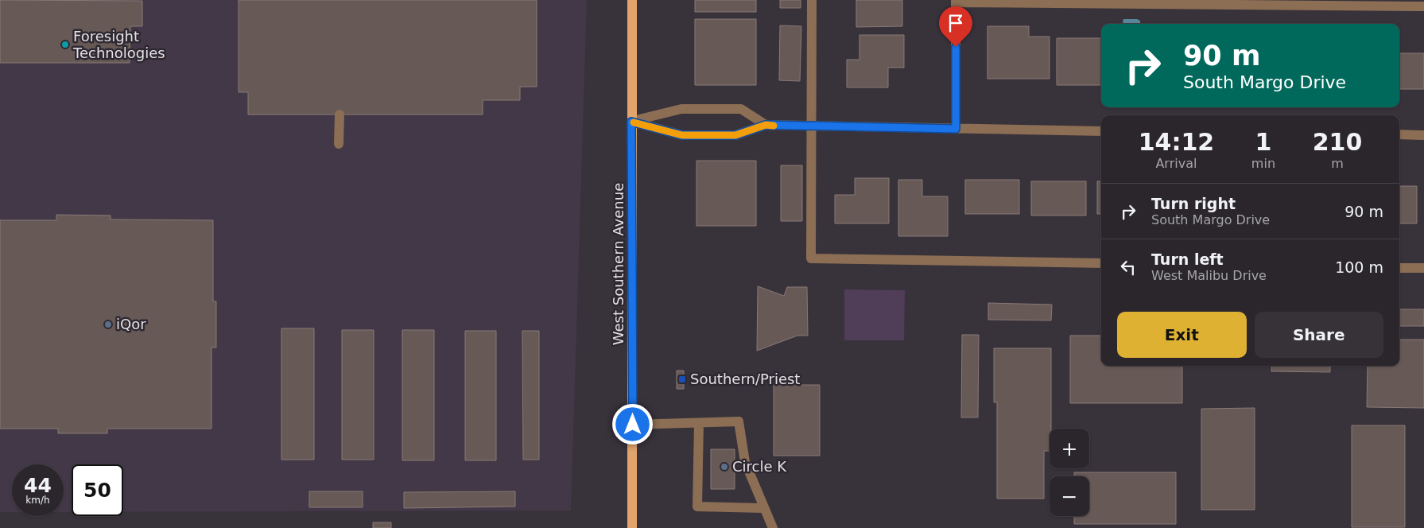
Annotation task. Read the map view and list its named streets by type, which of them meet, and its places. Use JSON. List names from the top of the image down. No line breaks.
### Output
{"streets":{"main road":["West Southern Avenue"]},"places":{"other":["Foresight Technologies","iQor","Circle K"],"transit":["Southern/Priest"]},"page":{"turn":["90 m","South Margo Drive"],"eta":["14:12","Arrival","1","min","210","m"],"list":[{"name":"Turn right","note":"South Margo Drive","value":"90 m"},{"name":"Turn left","note":"West Malibu Drive","value":"100 m"}],"buttons":["Exit","Share"],"map_buttons":["+","−"],"speed":"44 km/h","limit":"50"}}
